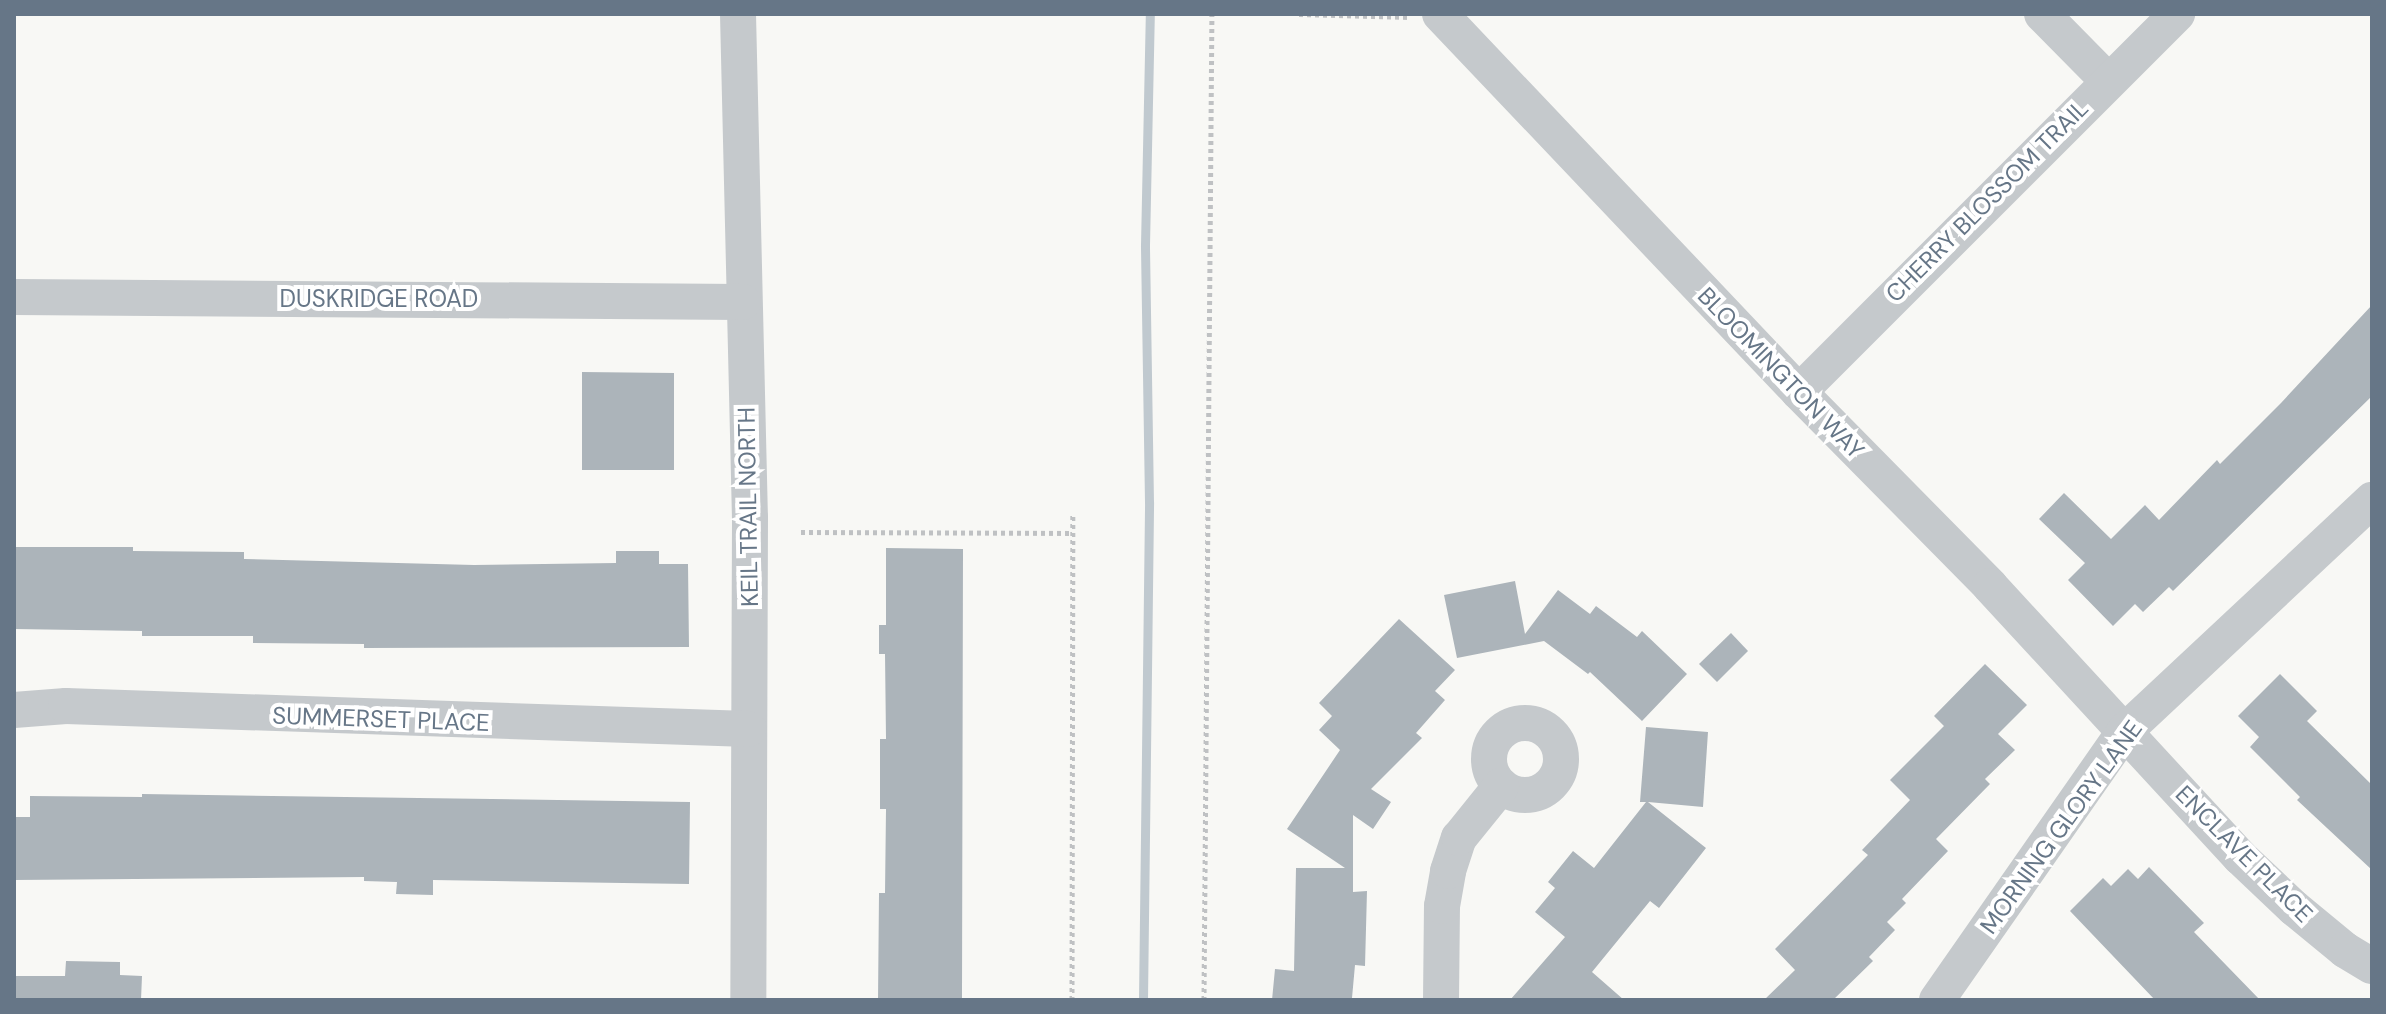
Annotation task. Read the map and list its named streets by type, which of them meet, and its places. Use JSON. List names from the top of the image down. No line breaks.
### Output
{"streets":{"street":["CHERRY BLOSSOM TRAIL","DUSKRIDGE ROAD","BLOOMINGTON WAY","KEIL TRAIL NORTH","SUMMERSET PLACE","MORNING GLORY LANE","ENCLAVE PLACE"]},"crossings":[["CHERRY BLOSSOM TRAIL","BLOOMINGTON WAY"],["DUSKRIDGE ROAD","KEIL TRAIL NORTH"],["BLOOMINGTON WAY","MORNING GLORY LANE"],["BLOOMINGTON WAY","ENCLAVE PLACE"],["KEIL TRAIL NORTH","SUMMERSET PLACE"],["MORNING GLORY LANE","ENCLAVE PLACE"]]}
